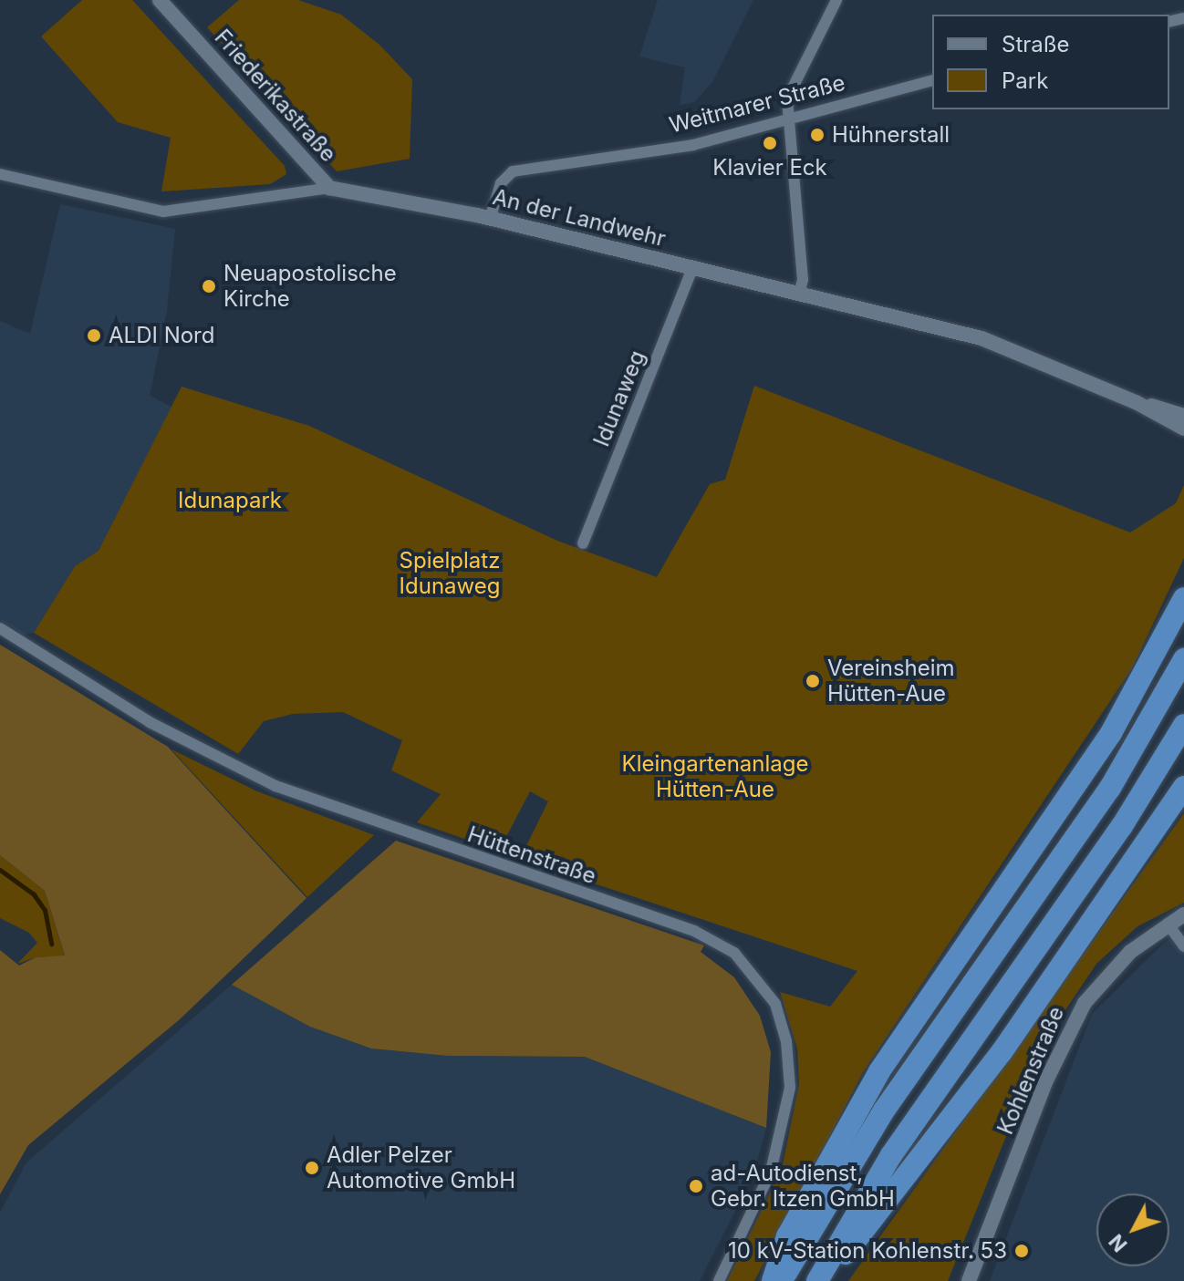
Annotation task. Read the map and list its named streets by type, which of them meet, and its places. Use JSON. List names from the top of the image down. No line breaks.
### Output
{"streets":{"street":["Friederikastraße","Weitmarer Straße","An der Landwehr","Idunaweg","Hüttenstraße","Kohlenstraße"]},"crossings":[["Friederikastraße","An der Landwehr"],["Weitmarer Straße","An der Landwehr"],["An der Landwehr","Idunaweg"]],"parks":["Idunapark","Spielplatz Idunaweg","Kleingartenanlage Hütten-Aue"],"places":["Hühnerstall","Klavier Eck","Neuapostolische Kirche","ALDI Nord","Vereinsheim Hütten-Aue","Adler Pelzer Automotive GmbH","ad-Autodienst, Gebr. Itzen GmbH","10 kV-Station Kohlenstr. 53"],"legend":["Straße","Park"],"north":"bottom left"}
